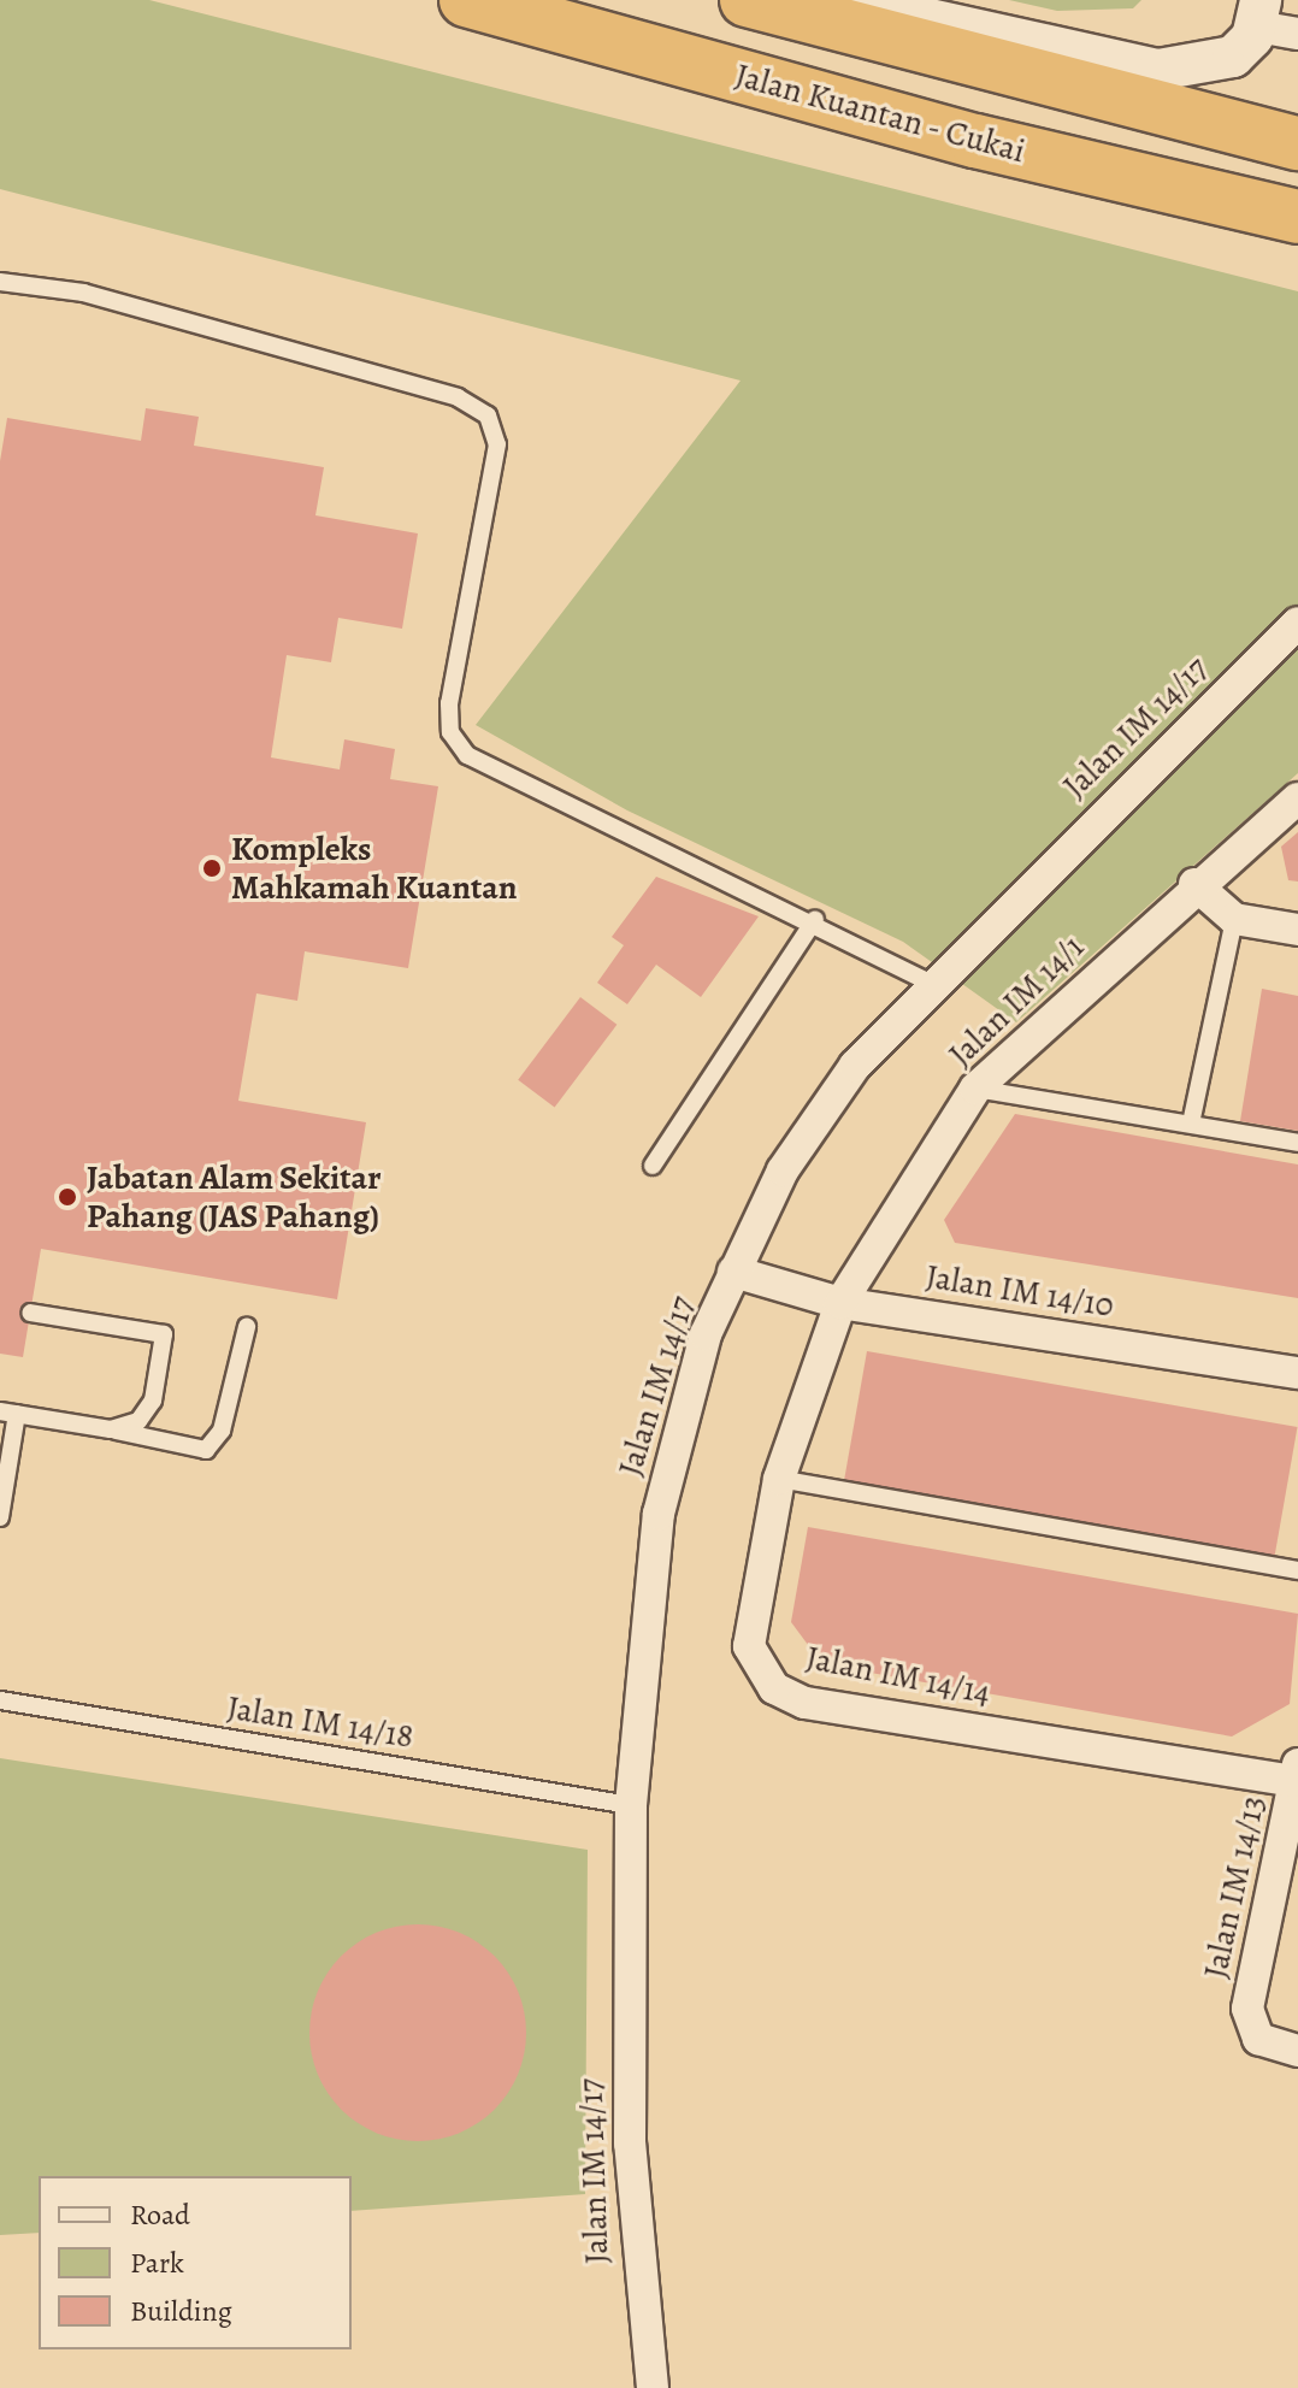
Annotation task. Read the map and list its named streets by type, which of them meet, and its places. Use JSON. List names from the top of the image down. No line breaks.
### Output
{"streets":{"highway":["Jalan Kuantan - Cukai"],"street":["Jalan IM 14/17","Jalan IM 14/1","Jalan IM 14/10","Jalan IM 14/14","Jalan IM 14/13"],"lane":["Jalan IM 14/18"]},"crossings":[["Jalan IM 14/17","Jalan IM 14/10"],["Jalan IM 14/17","Jalan IM 14/18"],["Jalan IM 14/1","Jalan IM 14/10"],["Jalan IM 14/1","Jalan IM 14/14"],["Jalan IM 14/10","Jalan IM 14/14"],["Jalan IM 14/14","Jalan IM 14/13"]],"places":["Kompleks Mahkamah Kuantan","Jabatan Alam Sekitar Pahang (JAS Pahang)"],"legend":["Road","Park","Building"]}
